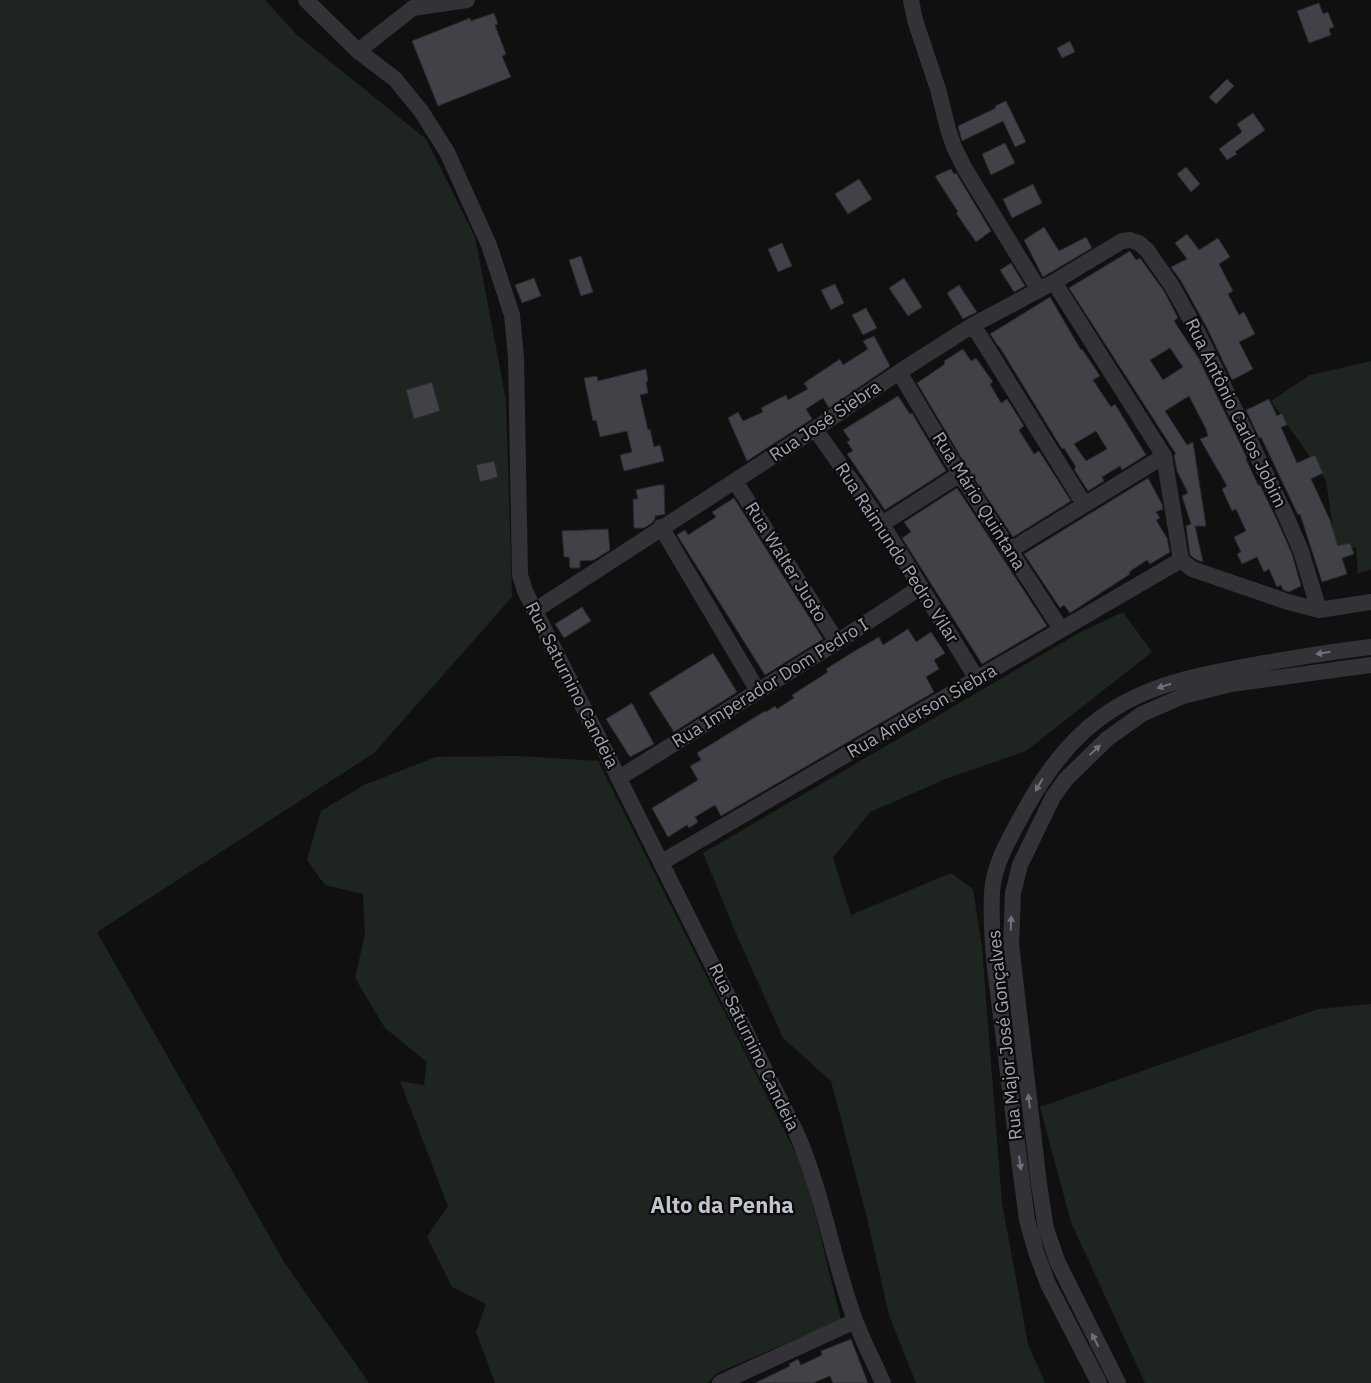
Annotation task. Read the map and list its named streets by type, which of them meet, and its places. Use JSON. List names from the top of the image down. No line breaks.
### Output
{"streets":{"street":["Rua Antônio Carlos Jobim","Rua José Siebra","Rua Mário Quintana","Rua Raimundo Pedro Vilar","Rua Walter Justo","Rua Imperador Dom Pedro I","Rua Saturnino Candeia","Rua Anderson Siebra","Rua Major José Gonçalves"]},"crossings":[["Rua Antônio Carlos Jobim","Rua José Siebra"],["Rua José Siebra","Rua Mário Quintana"],["Rua José Siebra","Rua Raimundo Pedro Vilar"],["Rua José Siebra","Rua Walter Justo"],["Rua José Siebra","Rua Saturnino Candeia"],["Rua Mário Quintana","Rua Anderson Siebra"],["Rua Raimundo Pedro Vilar","Rua Imperador Dom Pedro I"],["Rua Raimundo Pedro Vilar","Rua Anderson Siebra"],["Rua Walter Justo","Rua Imperador Dom Pedro I"],["Rua Imperador Dom Pedro I","Rua Saturnino Candeia"],["Rua Saturnino Candeia","Rua Anderson Siebra"]],"districts":["Alto da Penha"]}
